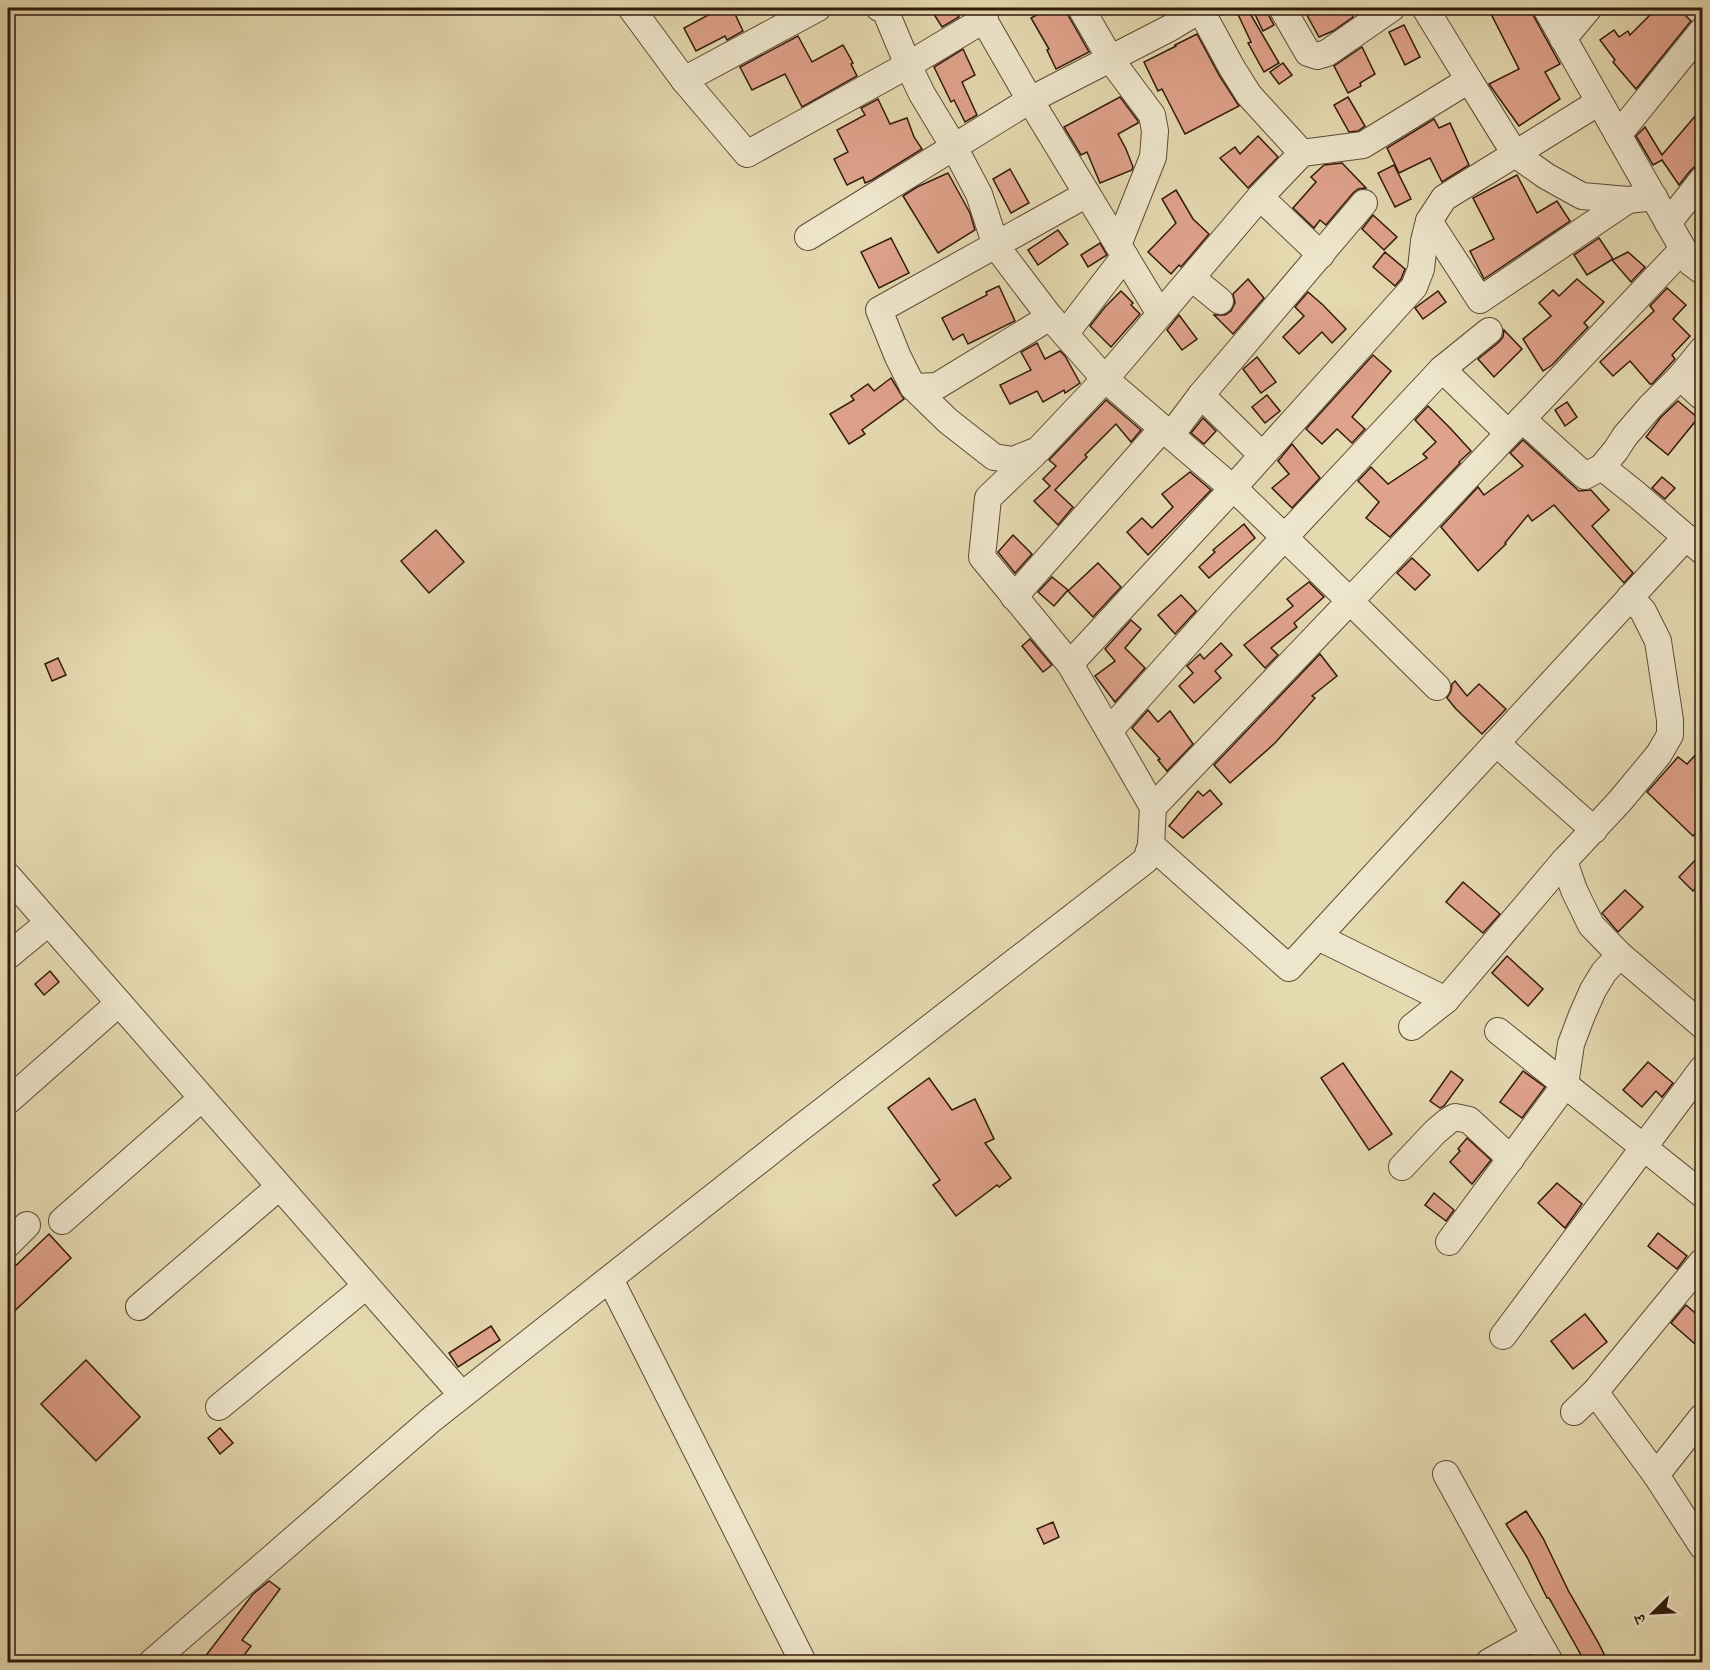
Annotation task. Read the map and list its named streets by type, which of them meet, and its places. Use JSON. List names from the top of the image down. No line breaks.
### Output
{"north":"bottom left"}
